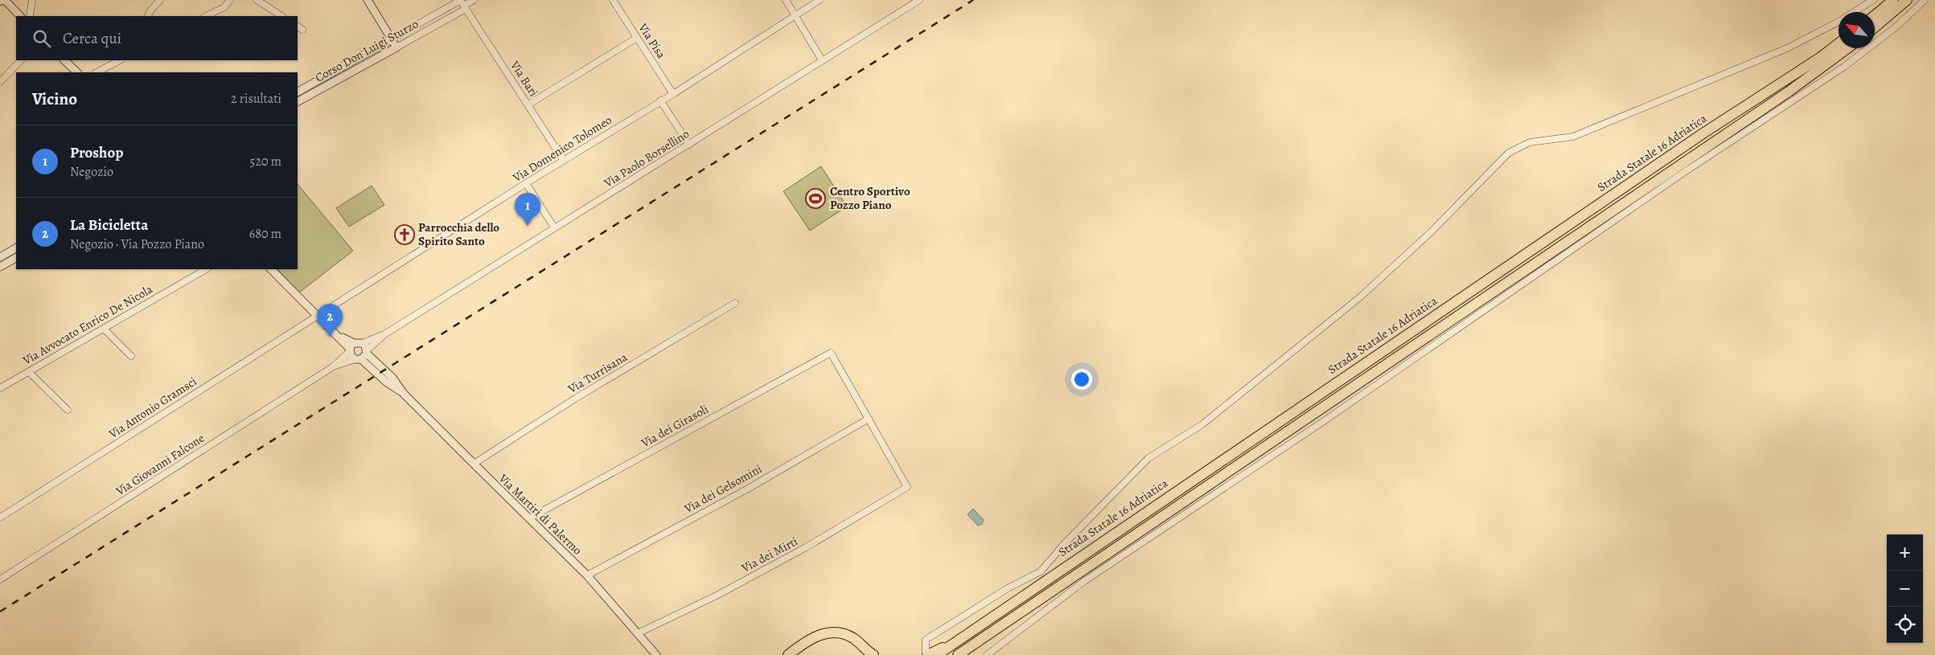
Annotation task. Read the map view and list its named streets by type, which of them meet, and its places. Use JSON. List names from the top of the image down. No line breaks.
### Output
{"streets":{"highway":["Strada Statale 16 Adriatica"],"street":["Via Pisa","Corso Don Luigi Sturzo","Via Bari","Via Domenico Tolomeo","Via Paolo Borsellino","Via Avvocato Enrico De Nicola","Via Turrisana","Via Antonio Gramsci","Via dei Girasoli","Via Giovanni Falcone","Via dei Gelsomini","Via Martiri di Palermo","Via dei Mirti"]},"crossings":[["Via Pisa","Via Domenico Tolomeo"],["Corso Don Luigi Sturzo","Via Bari"],["Via Bari","Via Domenico Tolomeo"],["Via Domenico Tolomeo","Via Antonio Gramsci"],["Via Paolo Borsellino","Via Giovanni Falcone"],["Via Paolo Borsellino","Via Martiri di Palermo"],["Via Turrisana","Via Martiri di Palermo"],["Via dei Girasoli","Via dei Gelsomini"],["Via dei Girasoli","Via Martiri di Palermo"],["Via dei Girasoli","Via dei Mirti"],["Via Giovanni Falcone","Via Martiri di Palermo"],["Via dei Gelsomini","Via Martiri di Palermo"],["Via dei Gelsomini","Via dei Mirti"],["Via Martiri di Palermo","Via dei Mirti"]],"places":{"sports":["Centro Sportivo Pozzo Piano"],"church":["Parrocchia dello Spirito Santo"]},"north":"top left","page":{"search":"Cerca qui","heading":["Vicino","2 risultati"],"list":[{"mark":"1","name":"Proshop","note":"Negozio","value":"520 m"},{"mark":"2","name":"La Bicicletta","note":"Negozio · Via Pozzo Piano","value":"680 m"}],"pins":["1","2"],"map_buttons":["+","−"]}}
